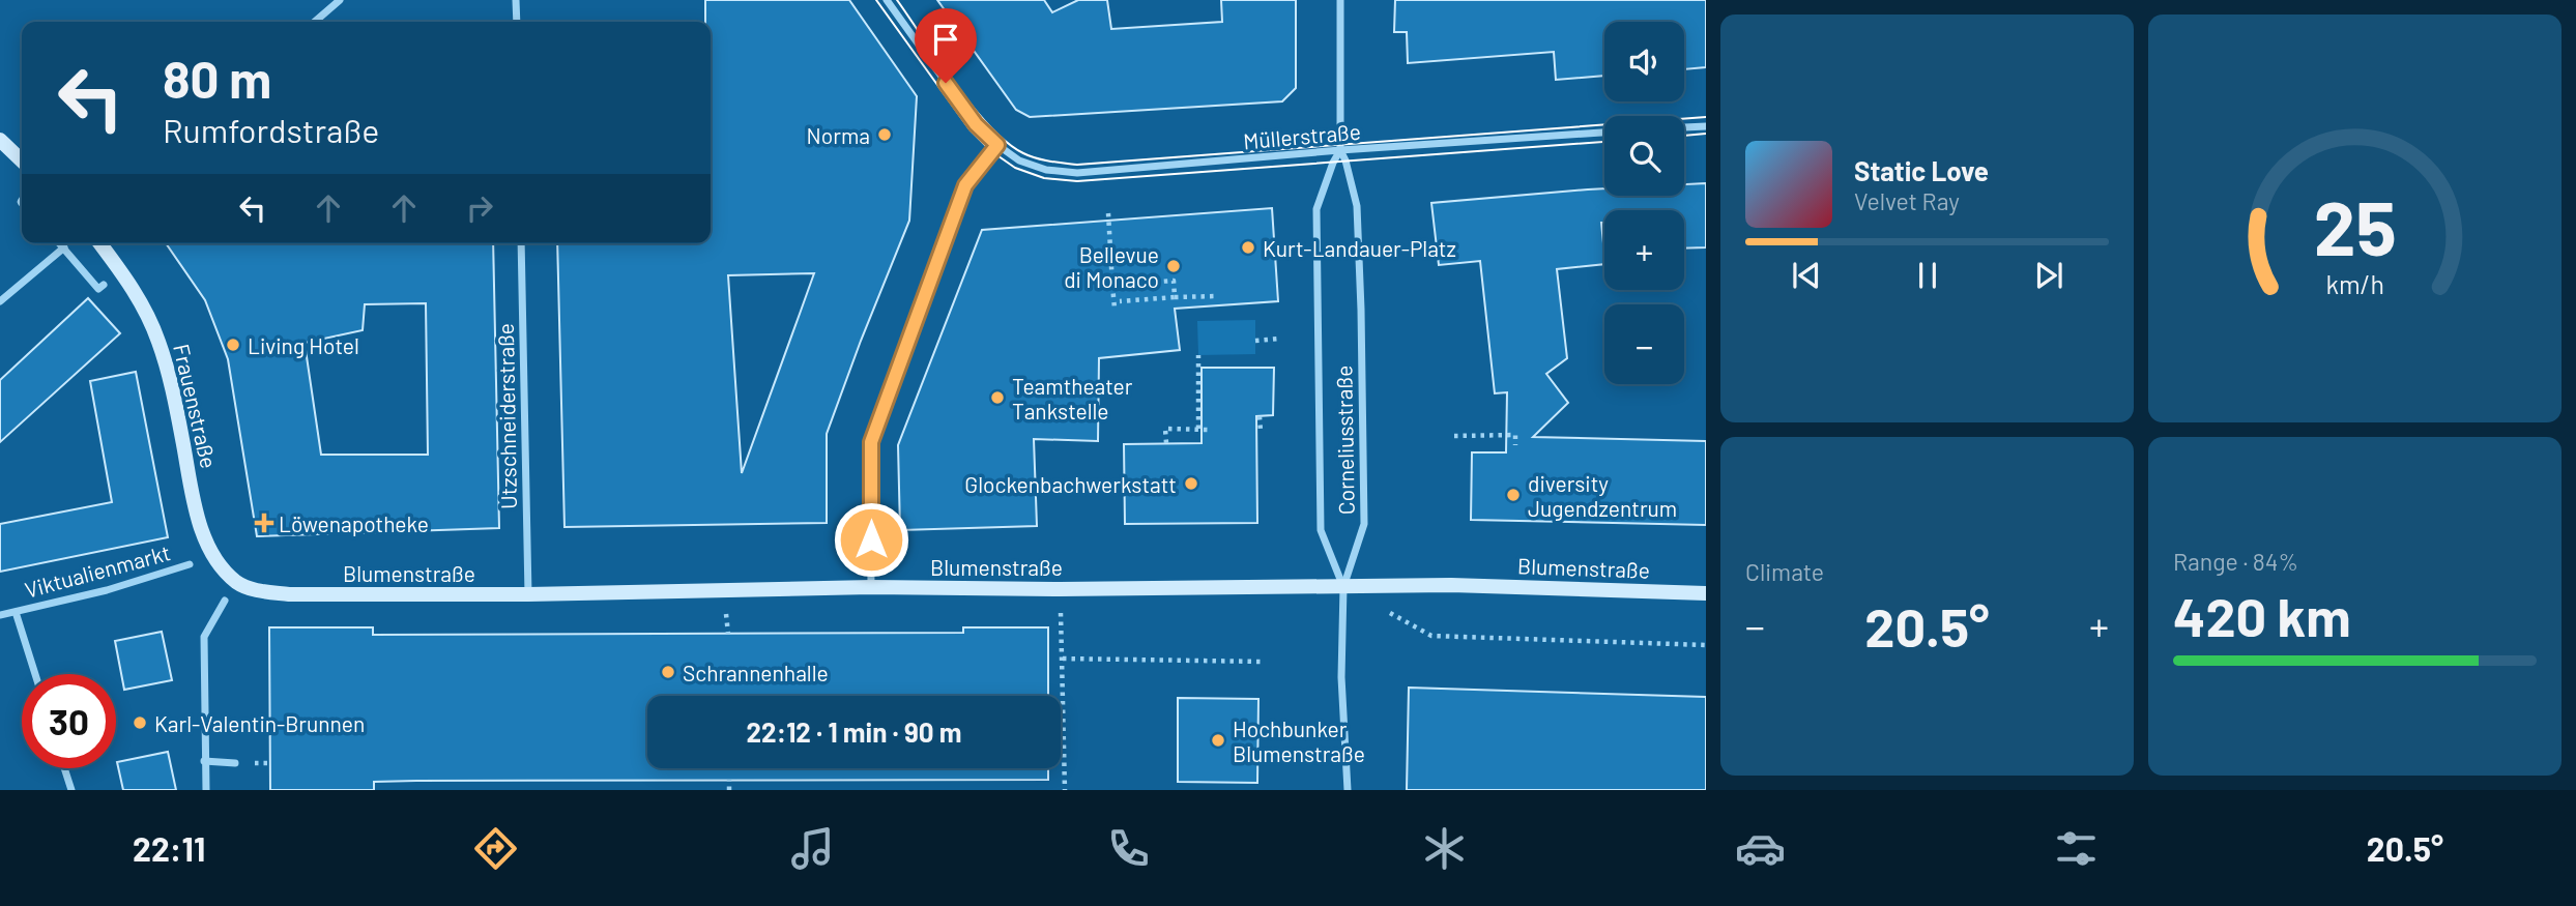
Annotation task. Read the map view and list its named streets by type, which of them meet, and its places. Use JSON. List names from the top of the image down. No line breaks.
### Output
{"streets":{"main road":["Frauenstraße","Blumenstraße"],"street":["Müllerstraße","Utzschneiderstraße","Corneliusstraße","Viktualienmarkt"]},"crossings":[["Müllerstraße","Corneliusstraße"],["Frauenstraße","Blumenstraße"],["Utzschneiderstraße","Blumenstraße"],["Corneliusstraße","Blumenstraße"]],"places":{"other":["Norma","Kurt-Landauer-Platz","Bellevue di Monaco","Living Hotel","Teamtheater Tankstelle","Glockenbachwerkstatt","diversity Jugendzentrum","Schrannenhalle","Karl-Valentin-Brunnen","Hochbunker Blumenstraße"],"health":["Löwenapotheke"]},"page":{"map_buttons":["+","−"],"turn":["80 m","Rumfordstraße"],"song":["Static Love","Velvet Ray"],"tile":["Climate",["Range · 84%","420 km"]],"heat":["−","20.5°","+"],"limit":"30","trip":"22:12 · 1 min · 90 m","tabs":["22:11","20.5°"],"gauge":["25","km/h"]}}
